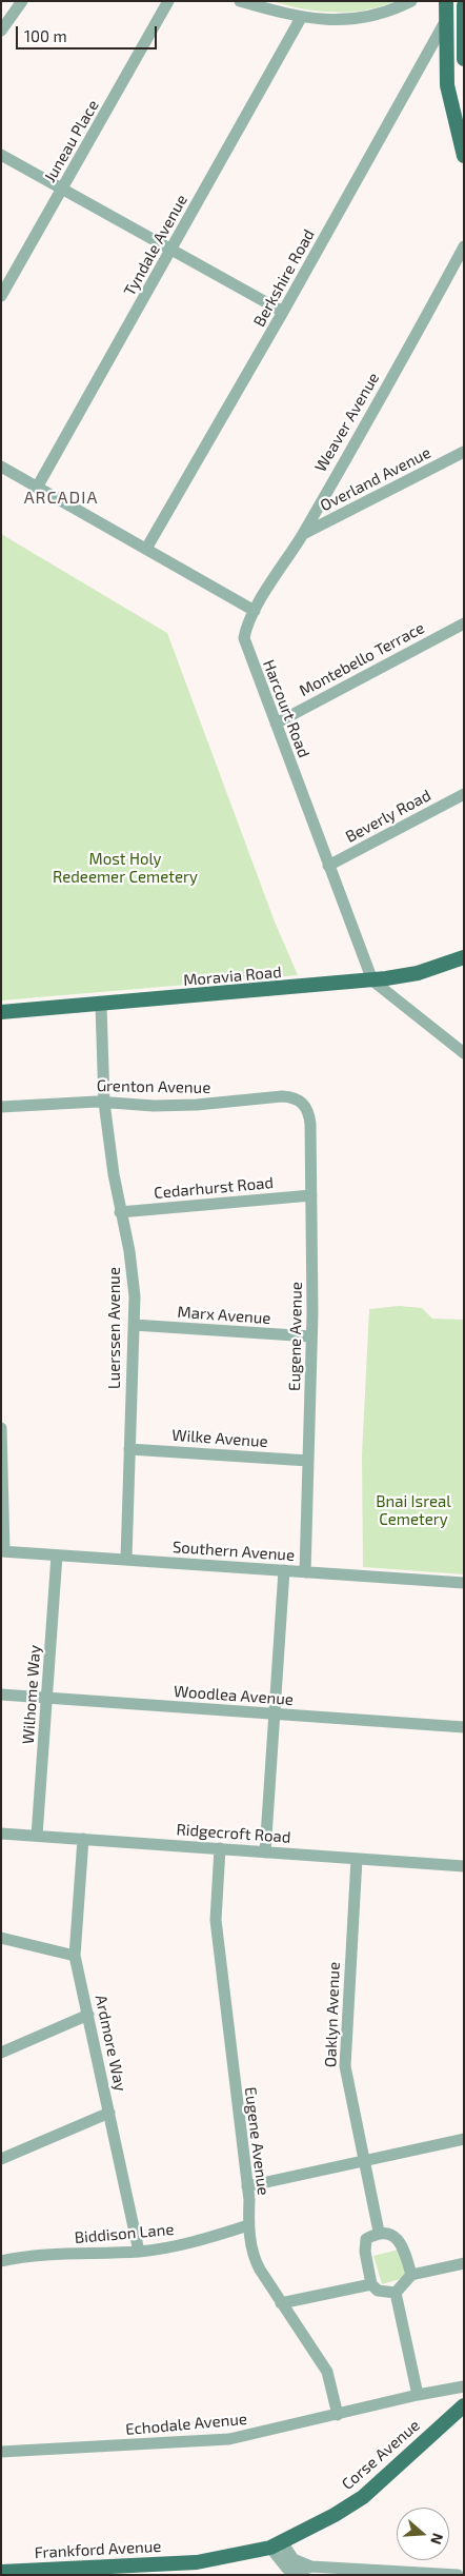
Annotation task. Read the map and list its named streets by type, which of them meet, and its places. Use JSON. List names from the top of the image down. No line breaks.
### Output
{"streets":{"main road":["Moravia Road","Corse Avenue","Frankford Avenue"],"street":["Juneau Place","Tyndale Avenue","Berkshire Road","Weaver Avenue","Overland Avenue","Montebello Terrace","Harcourt Road","Beverly Road","Grenton Avenue","Cedarhurst Road","Marx Avenue","Luerssen Avenue","Eugene Avenue","Wilke Avenue","Southern Avenue","Wilhome Way","Woodlea Avenue","Ridgecroft Road","Oaklyn Avenue","Ardmore Way","Biddison Lane","Echodale Avenue"]},"crossings":[["Weaver Avenue","Overland Avenue"],["Weaver Avenue","Harcourt Road"],["Montebello Terrace","Harcourt Road"],["Harcourt Road","Beverly Road"],["Harcourt Road","Moravia Road"],["Moravia Road","Luerssen Avenue"],["Grenton Avenue","Luerssen Avenue"],["Grenton Avenue","Eugene Avenue"],["Cedarhurst Road","Luerssen Avenue"],["Cedarhurst Road","Eugene Avenue"],["Marx Avenue","Luerssen Avenue"],["Marx Avenue","Eugene Avenue"],["Luerssen Avenue","Wilke Avenue"],["Luerssen Avenue","Southern Avenue"],["Eugene Avenue","Wilke Avenue"],["Eugene Avenue","Southern Avenue"],["Eugene Avenue","Ridgecroft Road"],["Eugene Avenue","Biddison Lane"],["Eugene Avenue","Echodale Avenue"],["Southern Avenue","Wilhome Way"],["Wilhome Way","Woodlea Avenue"],["Wilhome Way","Ridgecroft Road"],["Ridgecroft Road","Oaklyn Avenue"],["Ridgecroft Road","Ardmore Way"],["Ardmore Way","Biddison Lane"],["Corse Avenue","Frankford Avenue"]],"districts":["ARCADIA"],"parks":["Most Holy Redeemer Cemetery","Bnai Isreal Cemetery"],"scale_bar":"100 m","north":"right"}
